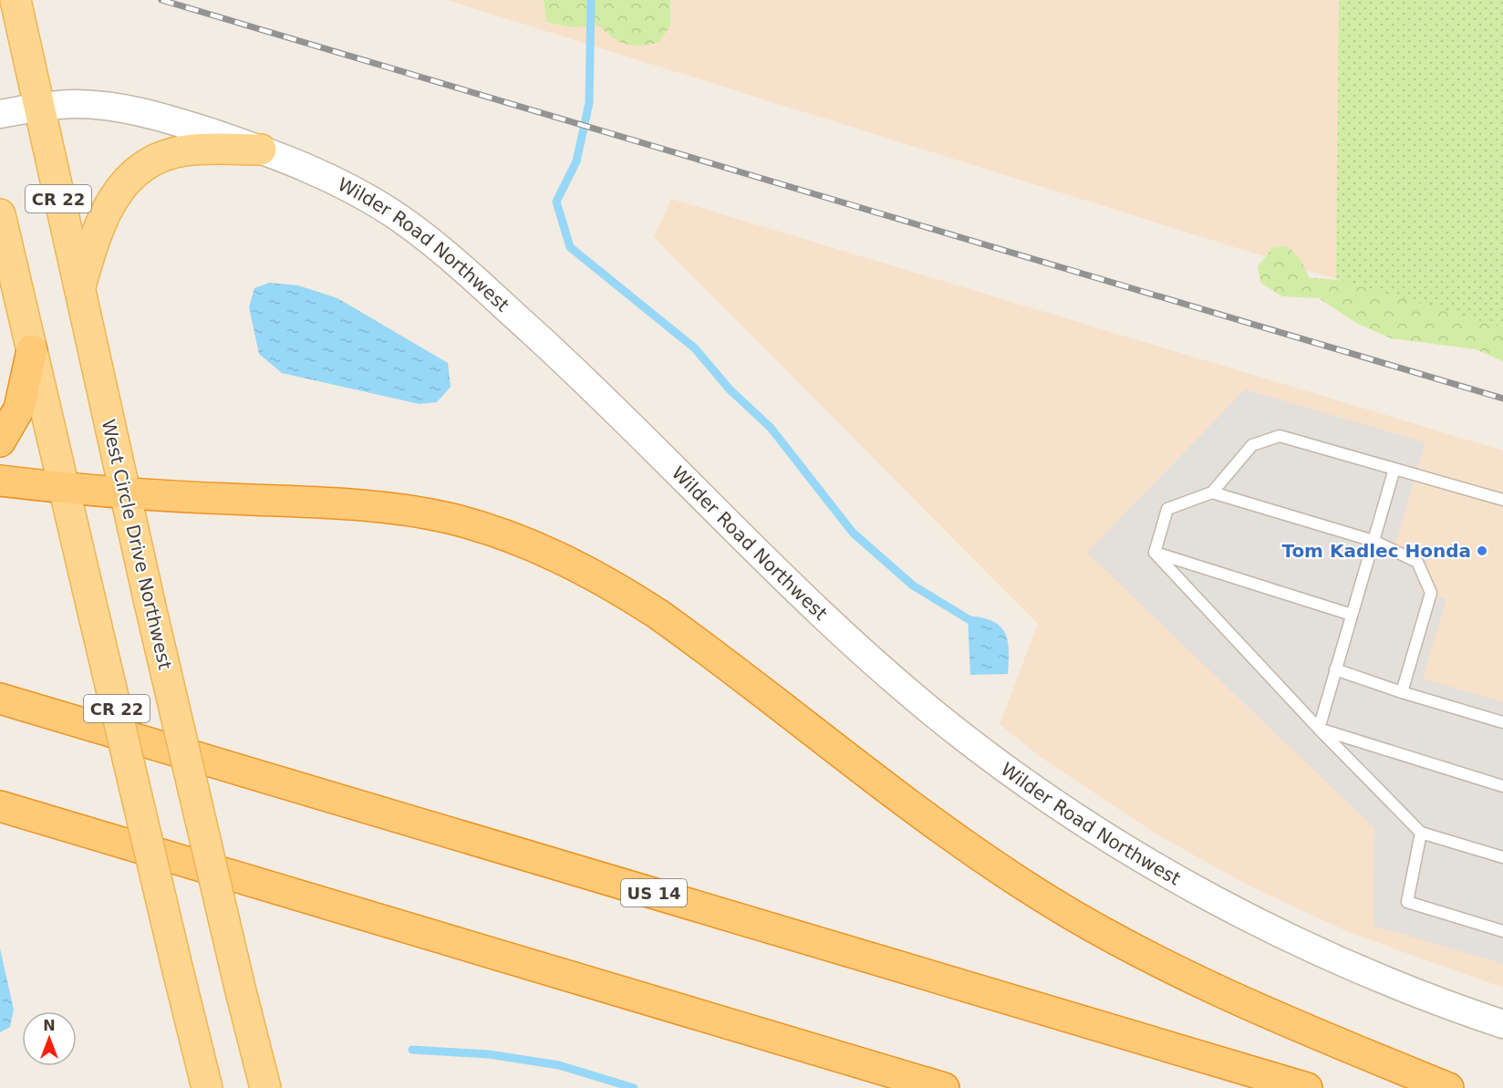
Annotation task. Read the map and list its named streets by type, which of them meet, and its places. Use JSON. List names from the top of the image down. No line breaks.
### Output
{"streets":{"highway":["US 14"],"main road":["CR 22","West Circle Drive Northwest"],"street":["Wilder Road Northwest"]},"crossings":[["Wilder Road Northwest","West Circle Drive Northwest"]],"places":["Tom Kadlec Honda"],"north":"top"}
